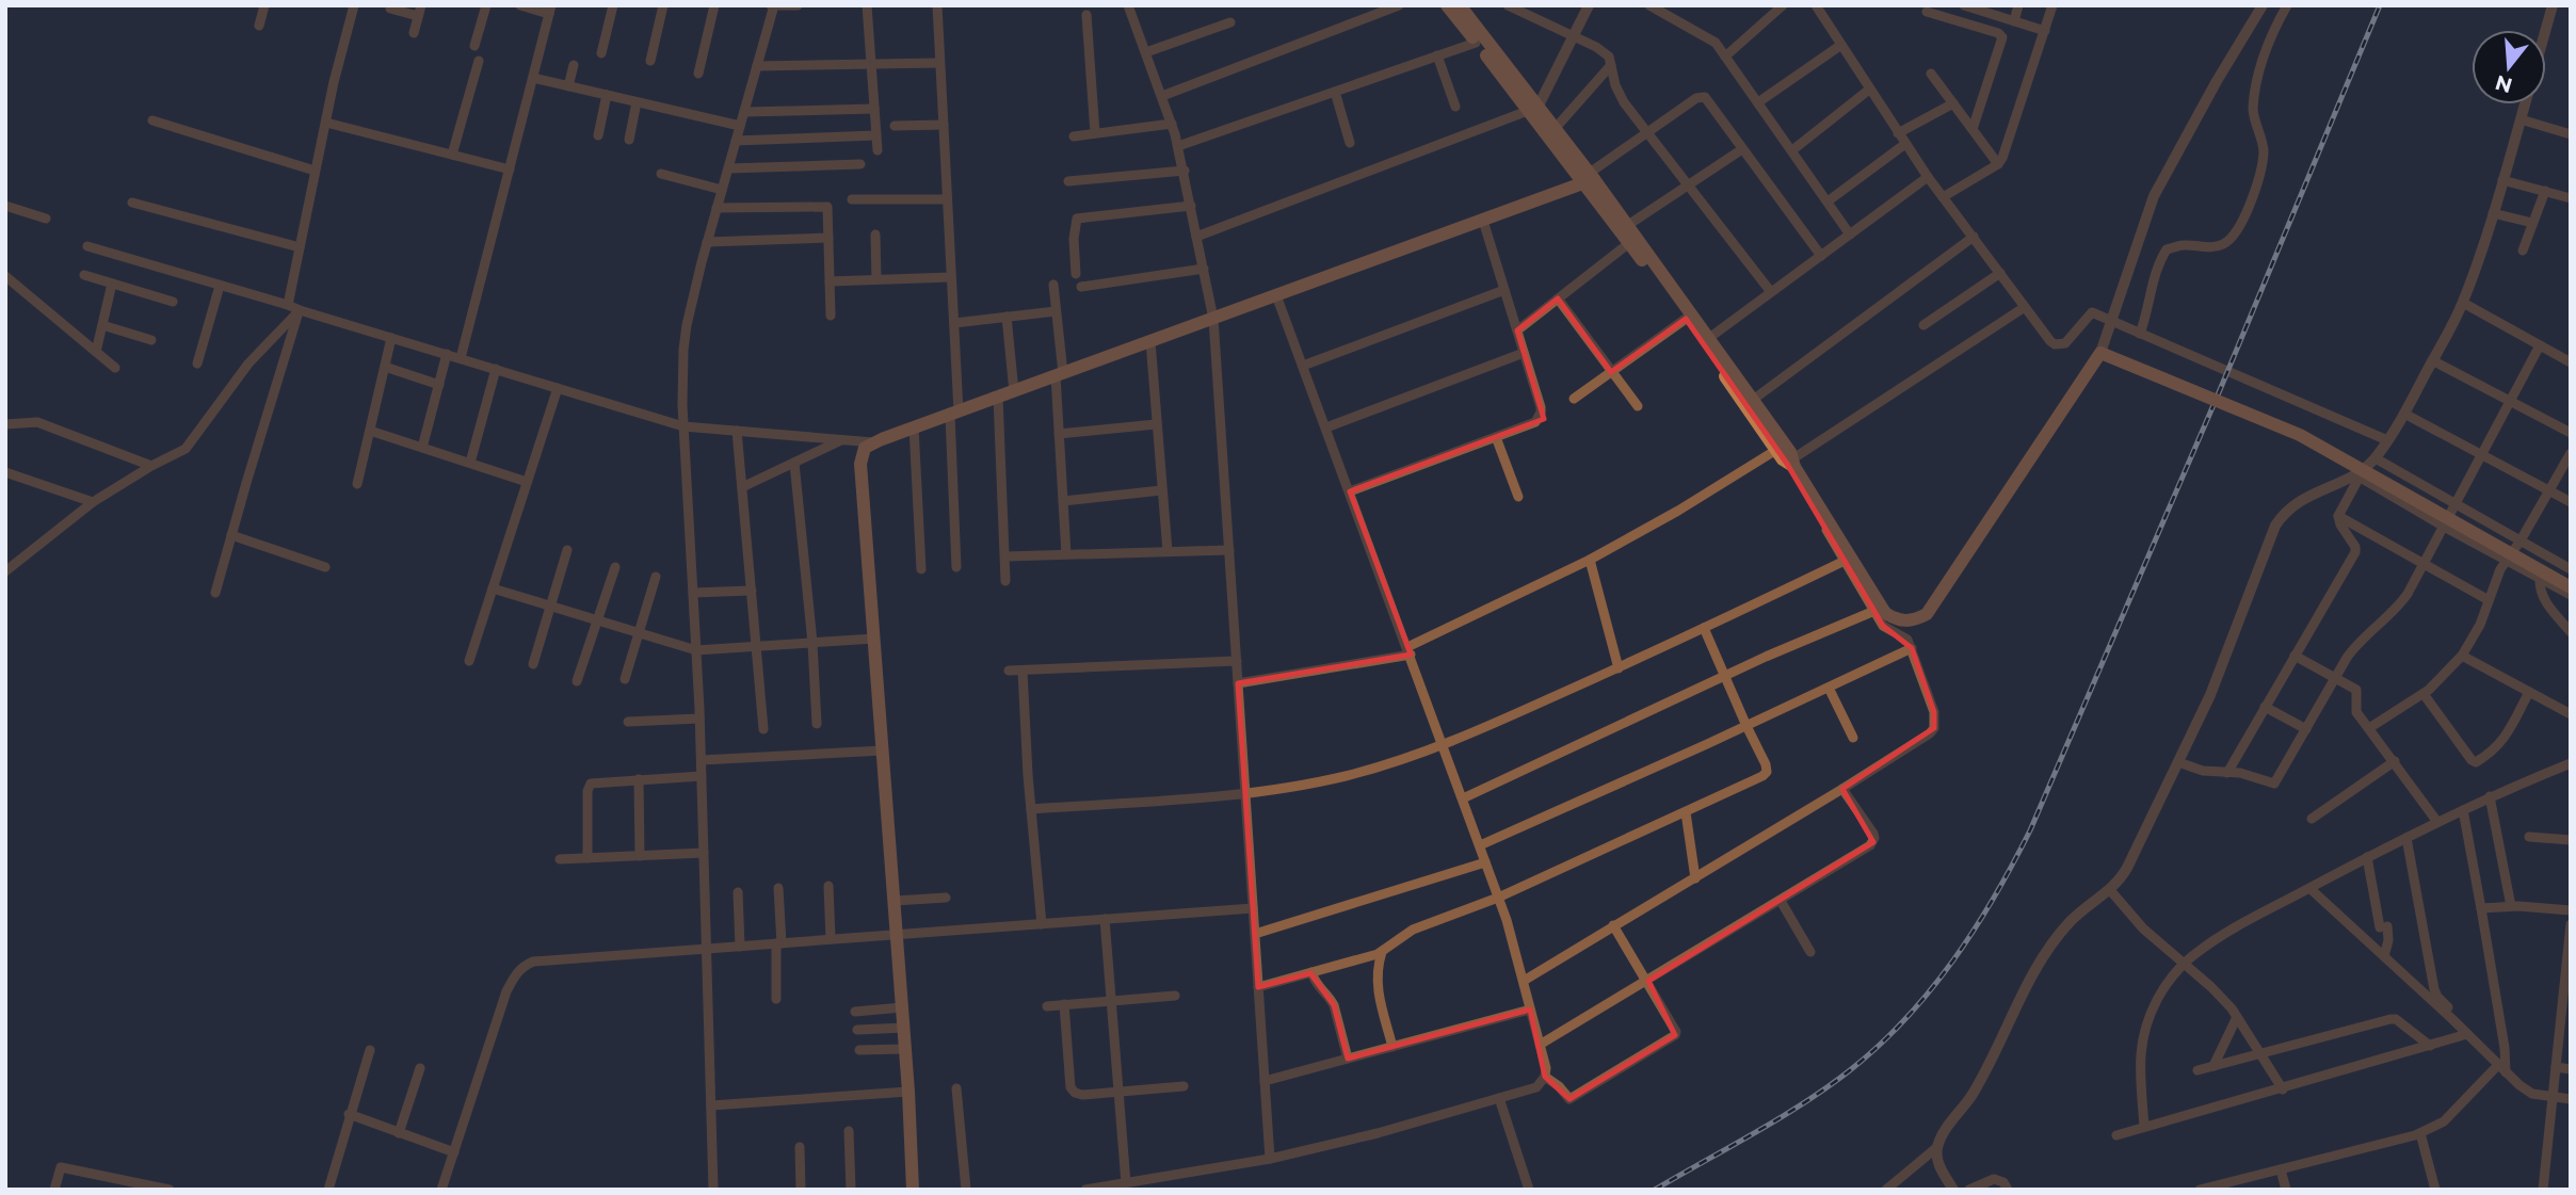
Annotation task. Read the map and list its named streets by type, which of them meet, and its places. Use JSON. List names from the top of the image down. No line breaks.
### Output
{"north":"bottom"}
